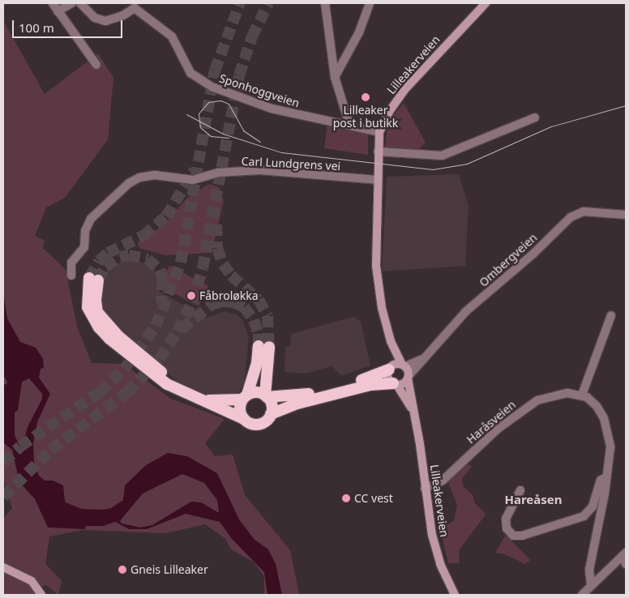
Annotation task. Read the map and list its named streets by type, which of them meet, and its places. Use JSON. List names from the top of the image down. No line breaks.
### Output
{"streets":{"main road":["Lilleakerveien"],"street":["Sponhoggveien","Carl Lundgrens vei","Ombergveien","Haråsveien"]},"crossings":[["Lilleakerveien","Sponhoggveien"],["Lilleakerveien","Carl Lundgrens vei"],["Lilleakerveien","Ombergveien"],["Lilleakerveien","Haråsveien"]],"districts":["Hareåsen"],"places":["Lilleaker post i butikk","Fåbroløkka","CC vest","Gneis Lilleaker"],"scale_bar":"100 m"}
